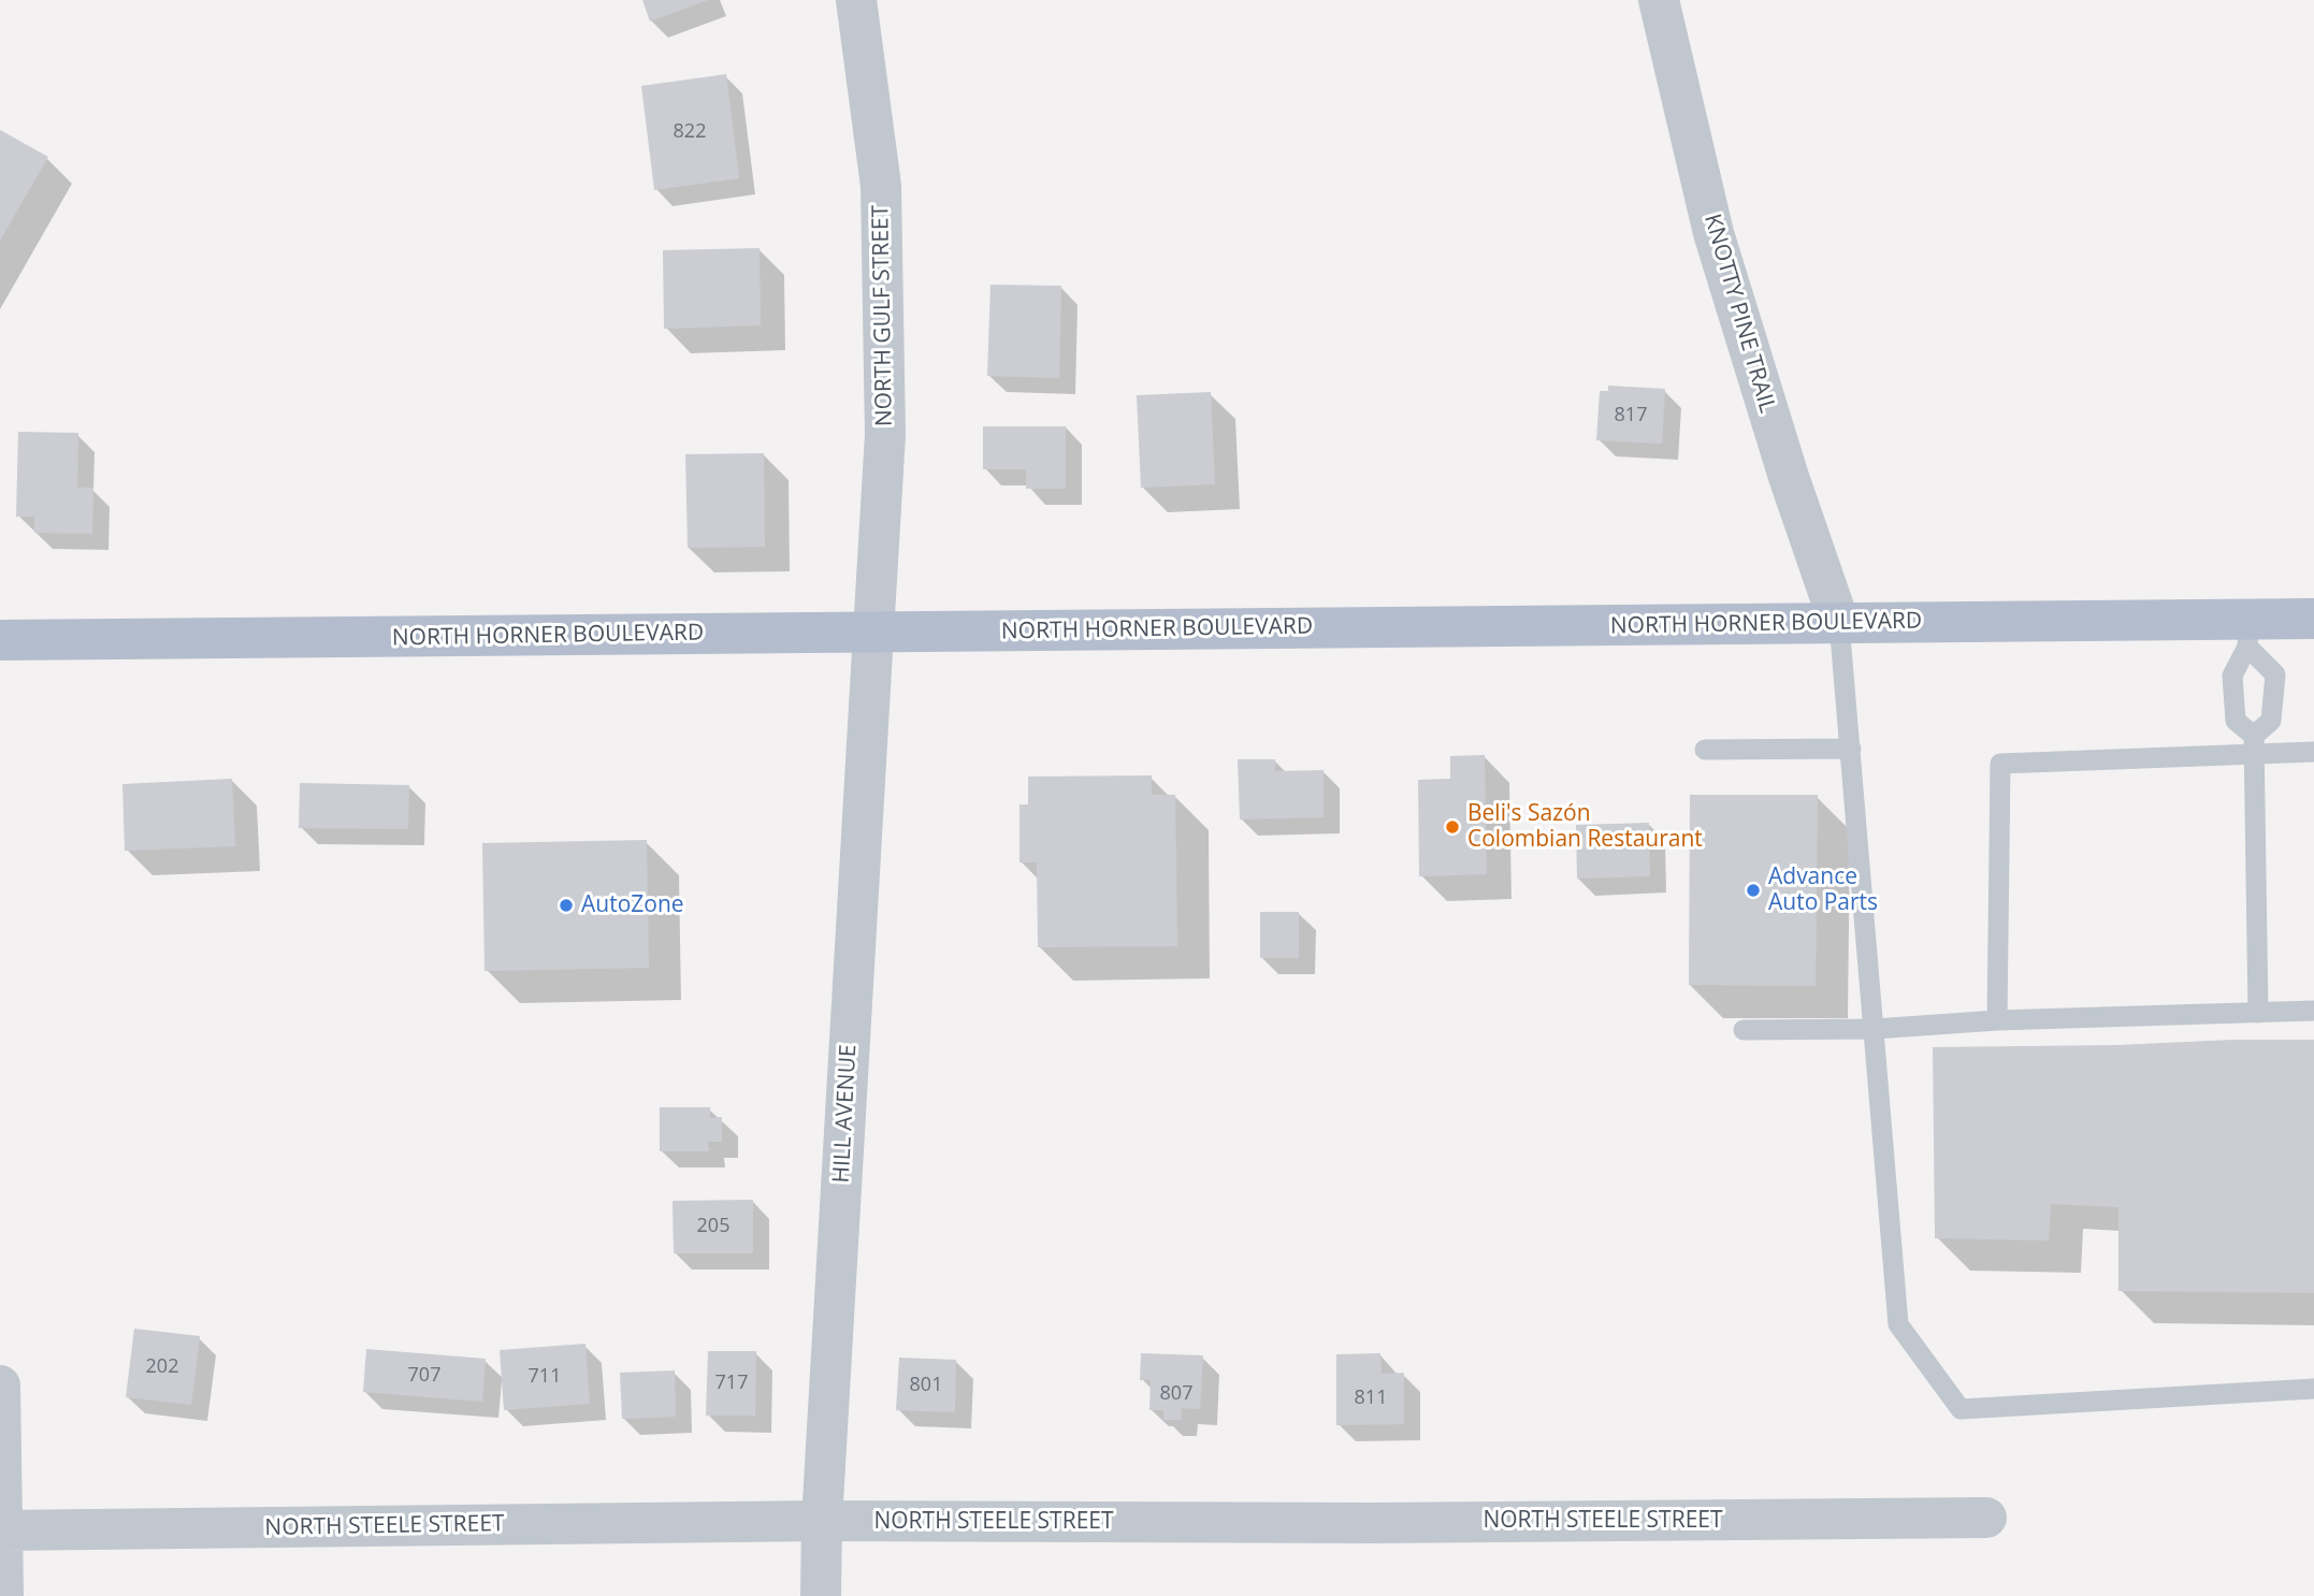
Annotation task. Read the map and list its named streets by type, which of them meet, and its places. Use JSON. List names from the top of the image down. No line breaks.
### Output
{"streets":{"main road":["NORTH HORNER BOULEVARD"],"street":["KNOTTY PINE TRAIL","NORTH GULF STREET","HILL AVENUE","NORTH STEELE STREET"]},"crossings":[["KNOTTY PINE TRAIL","NORTH HORNER BOULEVARD"],["NORTH GULF STREET","NORTH HORNER BOULEVARD"],["NORTH GULF STREET","HILL AVENUE"],["NORTH HORNER BOULEVARD","HILL AVENUE"],["HILL AVENUE","NORTH STEELE STREET"]],"places":["Beli's Sazón Colombian Restaurant","Advance Auto Parts","AutoZone"],"house_numbers":["822","817","205","202","707","711","717","801","807","811"]}
